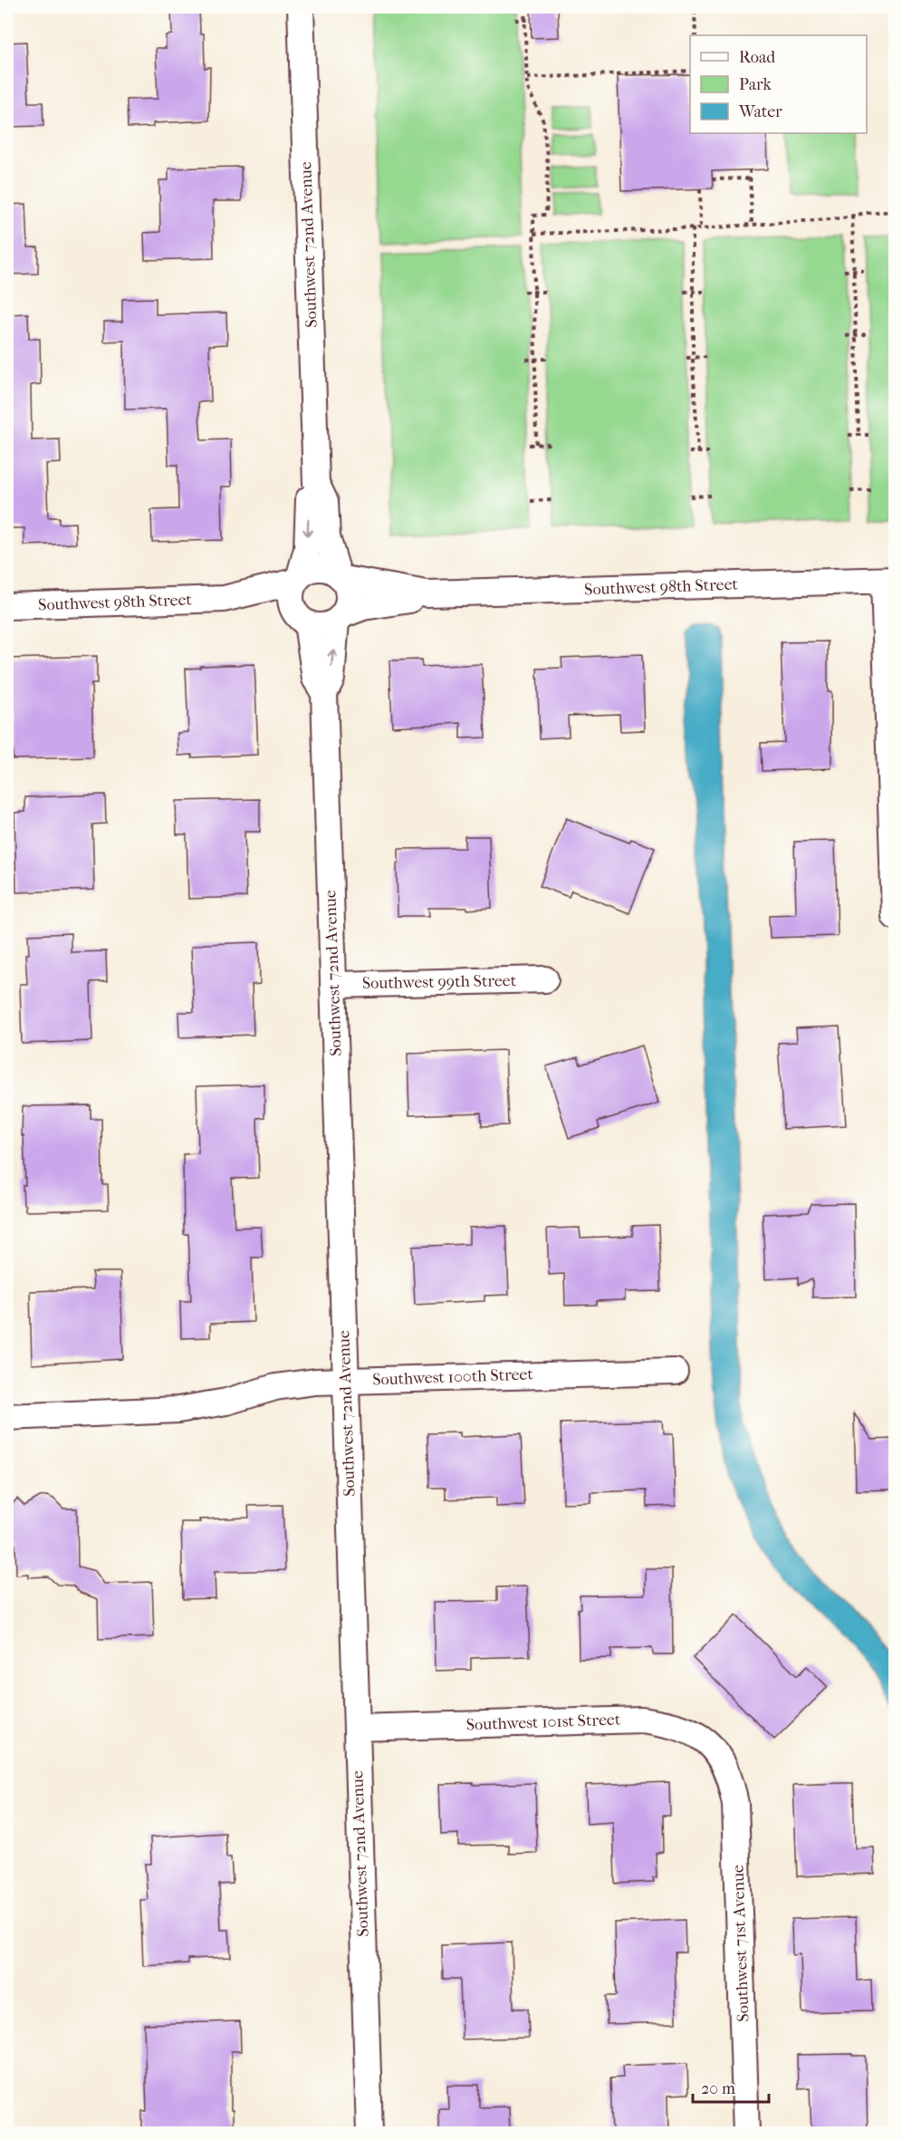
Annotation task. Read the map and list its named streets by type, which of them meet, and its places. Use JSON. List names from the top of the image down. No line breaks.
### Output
{"streets":{"street":["Southwest 72nd Avenue","Southwest 98th Street","Southwest 99th Street","Southwest 100th Street","Southwest 101st Street","Southwest 71st Avenue"]},"crossings":[["Southwest 72nd Avenue","Southwest 98th Street"],["Southwest 72nd Avenue","Southwest 99th Street"],["Southwest 72nd Avenue","Southwest 100th Street"],["Southwest 72nd Avenue","Southwest 101st Street"],["Southwest 101st Street","Southwest 71st Avenue"]],"legend":["Road","Park","Water"],"scale_bar":"20 m"}
